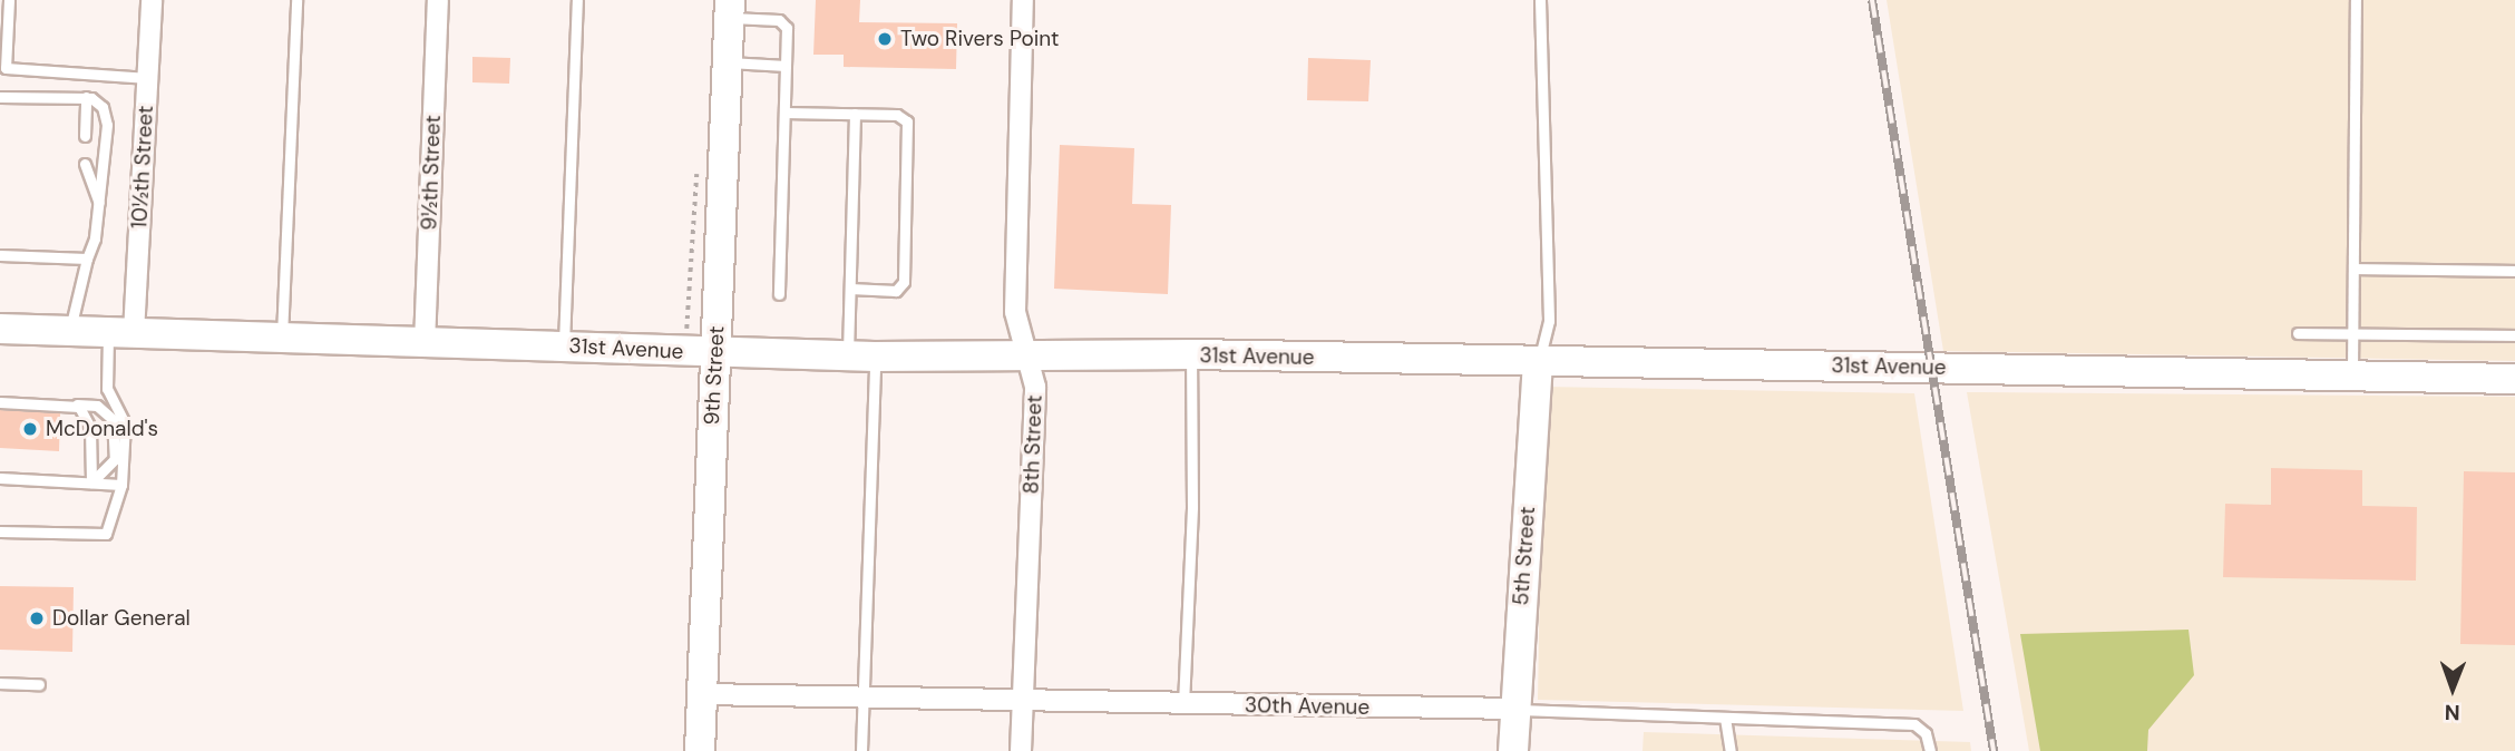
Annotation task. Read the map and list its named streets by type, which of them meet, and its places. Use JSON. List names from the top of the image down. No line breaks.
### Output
{"streets":{"street":["10½th Street","9½th Street","31st Avenue","9th Street","8th Street","5th Street","30th Avenue"]},"crossings":[["10½th Street","31st Avenue"],["9½th Street","31st Avenue"],["31st Avenue","9th Street"],["31st Avenue","8th Street"],["31st Avenue","5th Street"],["9th Street","30th Avenue"],["8th Street","30th Avenue"],["5th Street","30th Avenue"]],"places":["Two Rivers Point","McDonald's","Dollar General"],"north":"bottom"}
